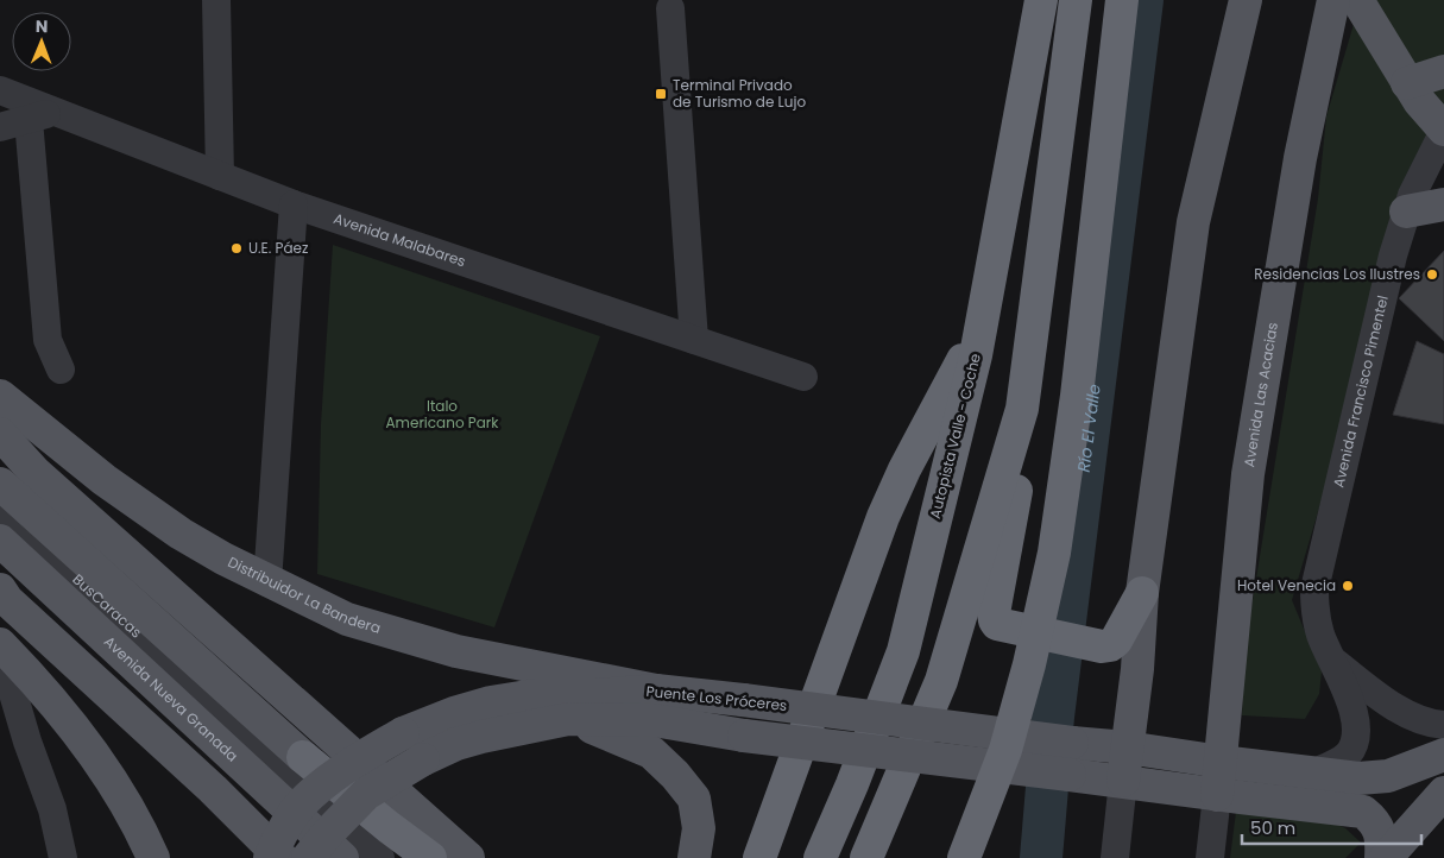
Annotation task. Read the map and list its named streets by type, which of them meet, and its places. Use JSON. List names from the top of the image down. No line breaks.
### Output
{"streets":{"highway":["Autopista Valle - Coche"],"main road":["Avenida Las Acacias","Distribuidor La Bandera","Puente Los Próceres","Avenida Nueva Granada"],"street":["Avenida Malabares","Avenida Francisco Pimentel","BusCaracas"]},"crossings":[["Avenida Francisco Pimentel","Puente Los Próceres"],["Avenida Las Acacias","Puente Los Próceres"],["Distribuidor La Bandera","Puente Los Próceres"]],"water":["Río El Valle"],"parks":["Italo Americano Park"],"places":{"transit":["Terminal Privado de Turismo de Lujo"],"other":["U.E. Páez","Residencias Los Ilustres","Hotel Venecia"]},"scale_bar":"50 m","north":"top"}
